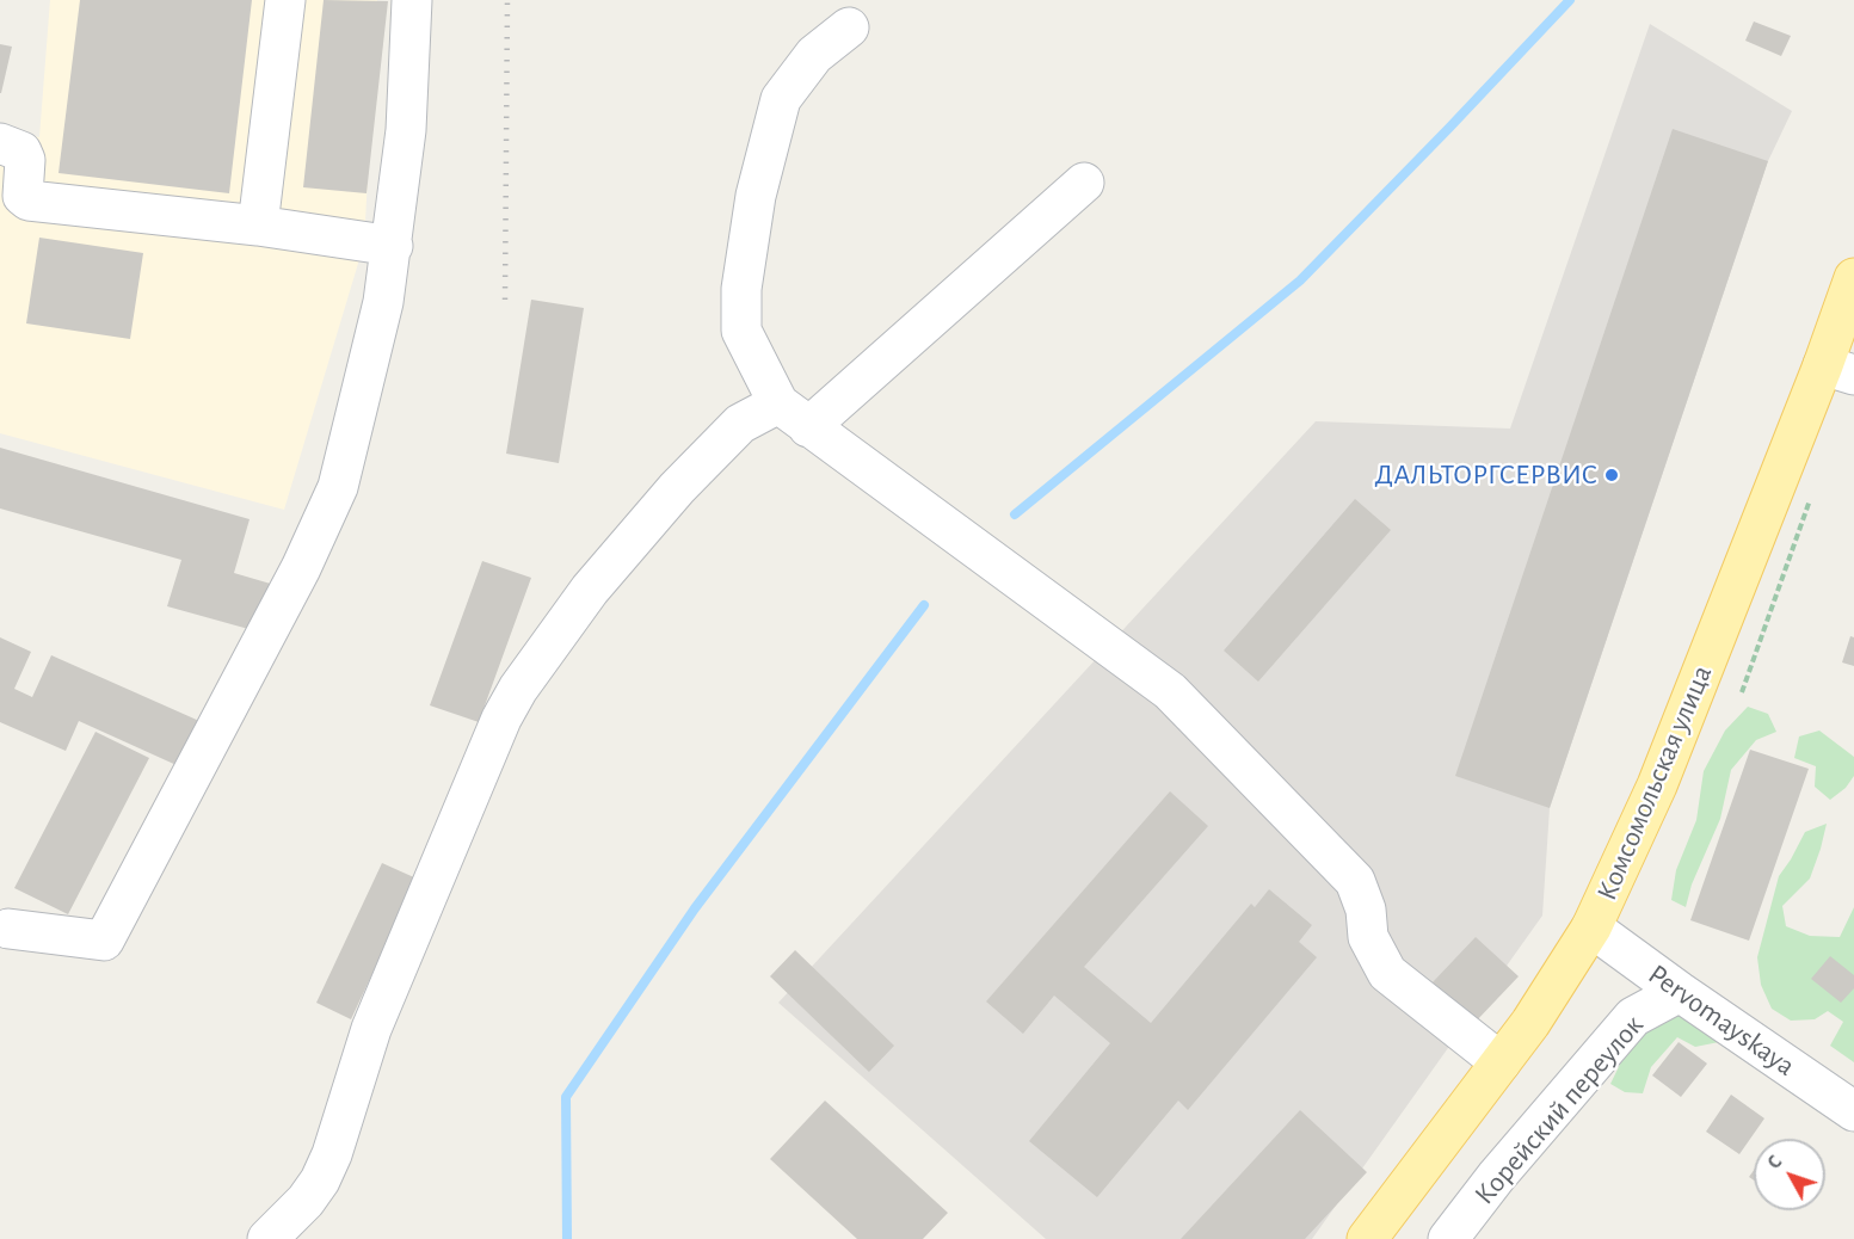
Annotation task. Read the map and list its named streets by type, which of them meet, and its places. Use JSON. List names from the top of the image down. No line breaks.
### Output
{"streets":{"main road":["Комсомольская улица"],"street":["Pervomayskaya","Корейский переулок"]},"crossings":[["Комсомольская улица","Pervomayskaya"],["Pervomayskaya","Корейский переулок"]],"places":["ДАЛЬТОРГСЕРВИС"],"north":"top left"}
